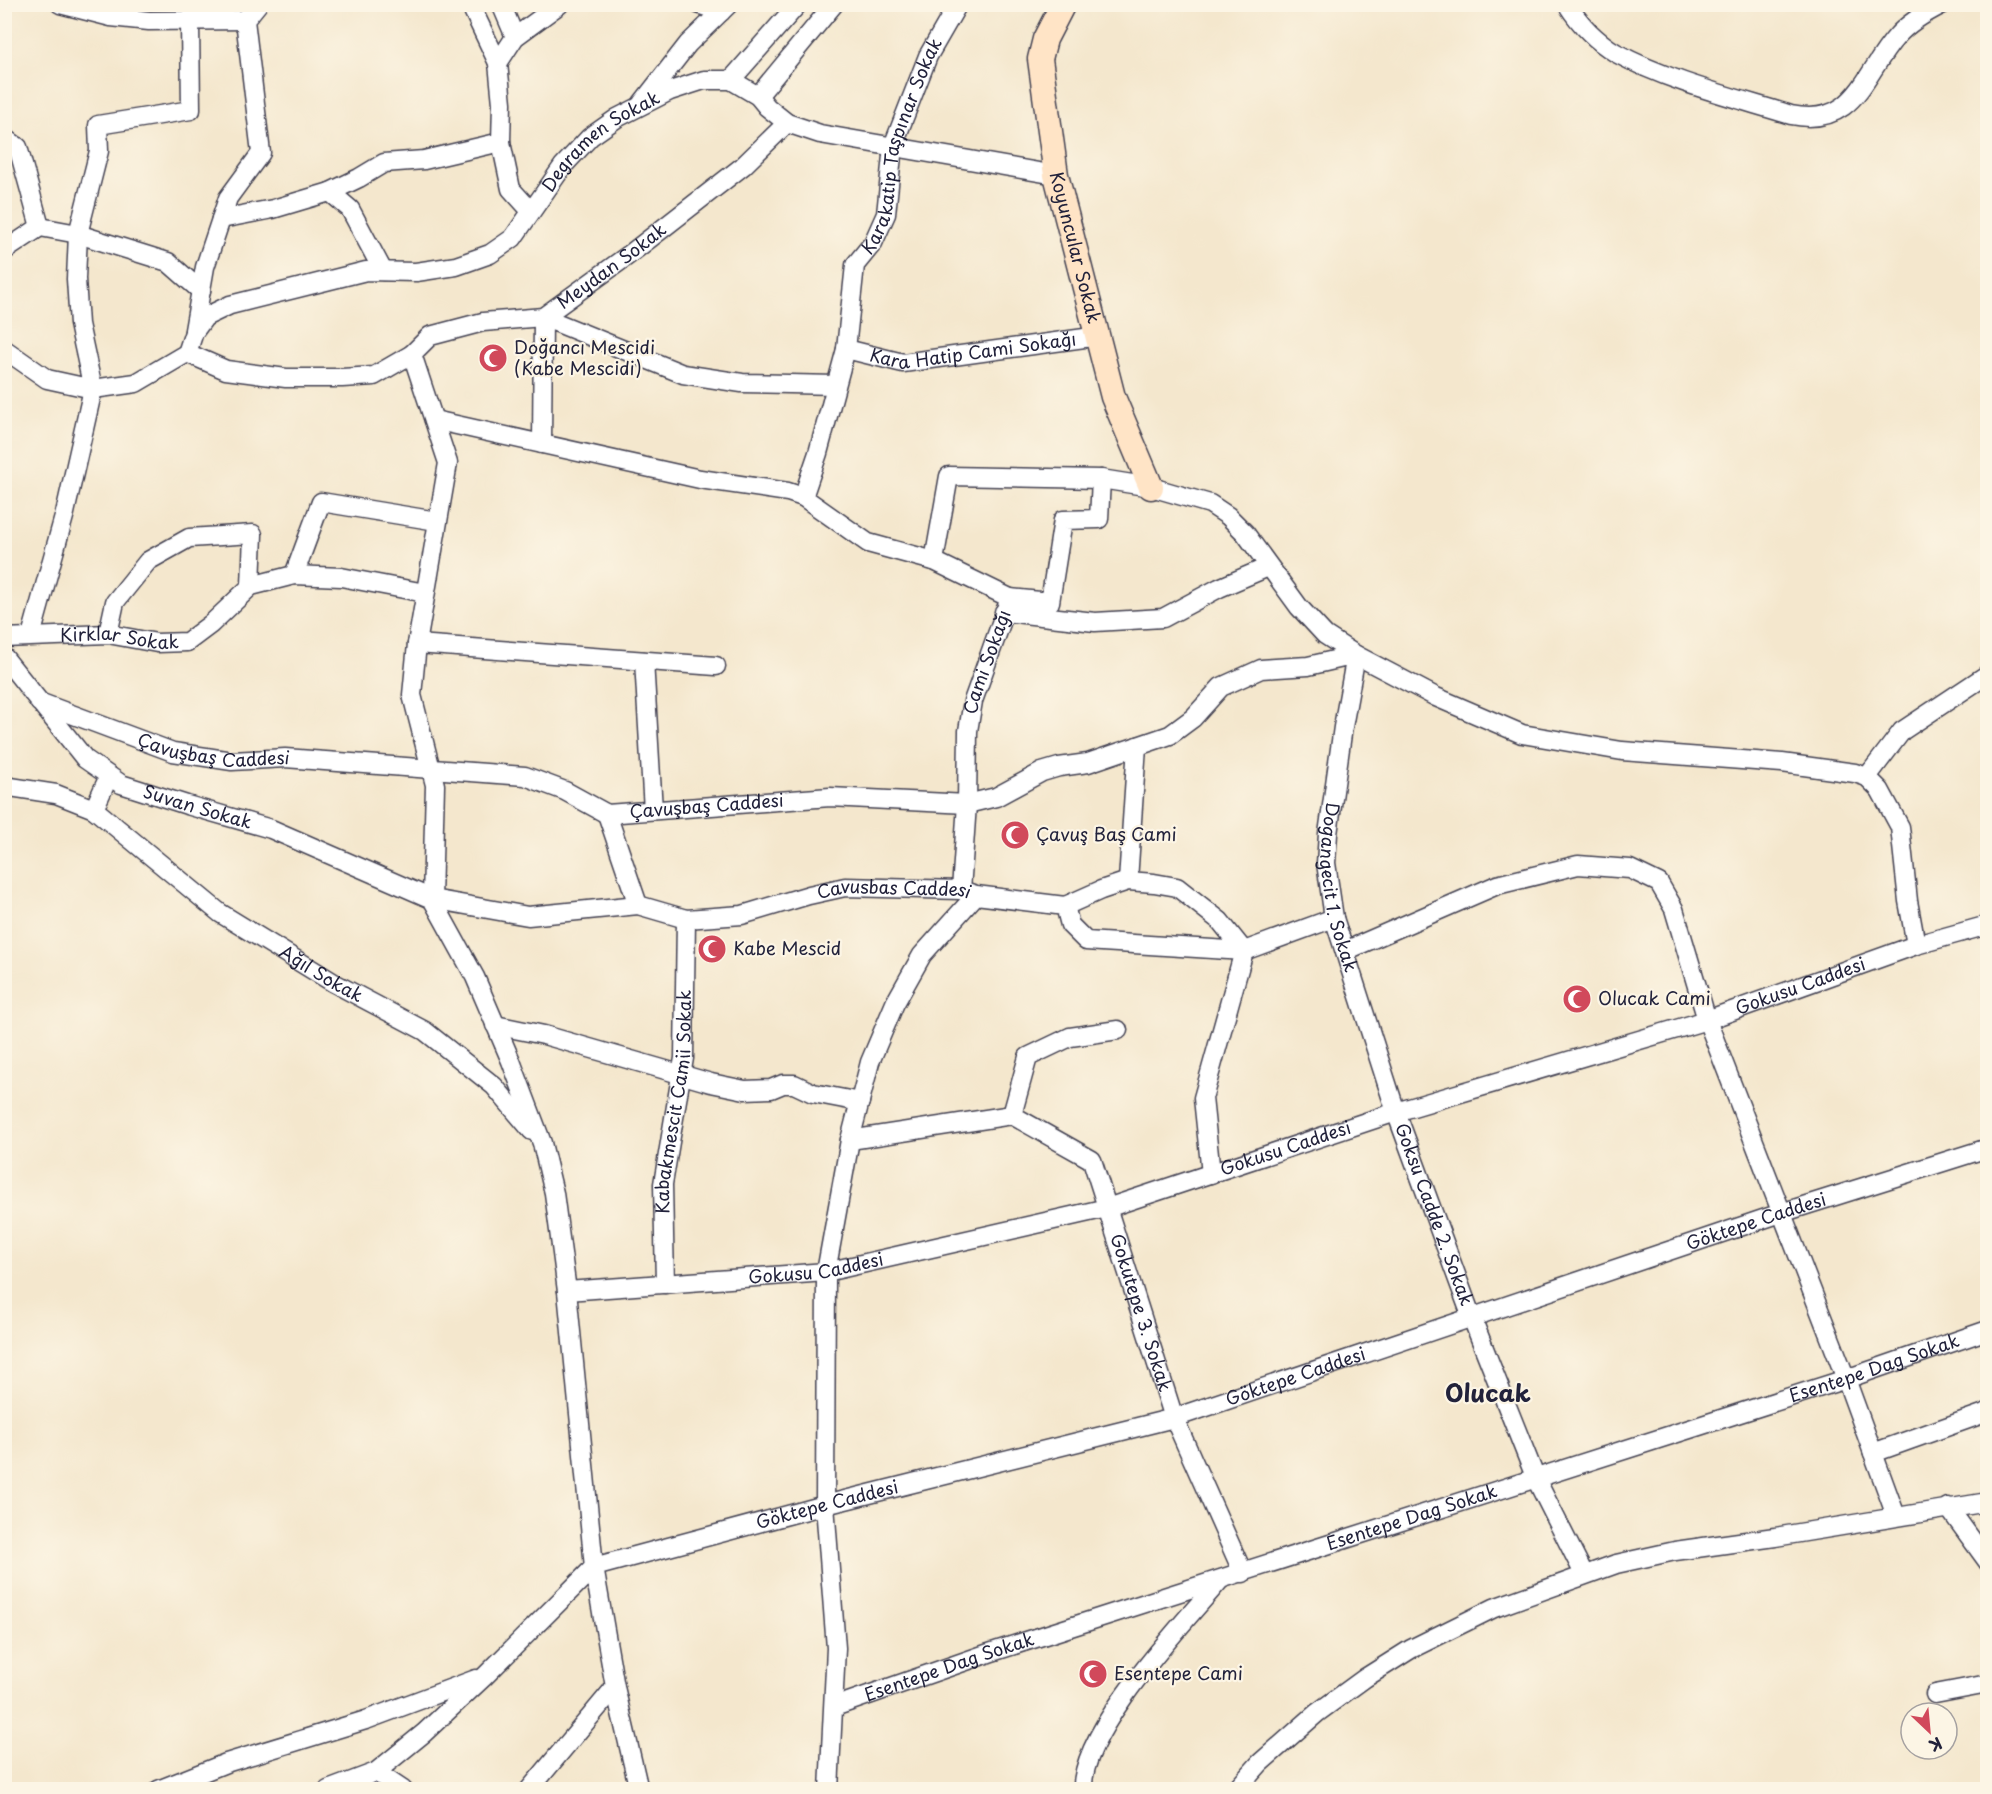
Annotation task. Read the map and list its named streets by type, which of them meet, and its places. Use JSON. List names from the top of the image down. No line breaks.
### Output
{"streets":{"street":["Degramen Sokak","Karakatip Taşpınar Sokak","Koyuncular Sokak","Meydan Sokak","Kara Hatip Cami Sokağı","Kirklar Sokak","Cami Sokağı","Çavuşbaş Caddesi","Suvan Sokak","Dogangecit 1. Sokak","Cavusbas Caddesi","Ağıl Sokak","Gokusu Caddesi","Kabakmescit Camii Sokak","Goksu Cadde 2. Sokak","Göktepe Caddesi","Gokutepe 3. Sokak","Esentepe Dag Sokak"]},"crossings":[["Degramen Sokak","Meydan Sokak"],["Karakatip Taşpınar Sokak","Kara Hatip Cami Sokağı"],["Koyuncular Sokak","Kara Hatip Cami Sokağı"],["Cami Sokağı","Çavuşbaş Caddesi"],["Cami Sokağı","Cavusbas Caddesi"],["Çavuşbaş Caddesi","Suvan Sokak"],["Çavuşbaş Caddesi","Dogangecit 1. Sokak"],["Suvan Sokak","Cavusbas Caddesi"],["Dogangecit 1. Sokak","Gokusu Caddesi"],["Dogangecit 1. Sokak","Goksu Cadde 2. Sokak"],["Cavusbas Caddesi","Kabakmescit Camii Sokak"],["Gokusu Caddesi","Kabakmescit Camii Sokak"],["Gokusu Caddesi","Goksu Cadde 2. Sokak"],["Gokusu Caddesi","Gokutepe 3. Sokak"],["Goksu Cadde 2. Sokak","Göktepe Caddesi"],["Goksu Cadde 2. Sokak","Esentepe Dag Sokak"],["Göktepe Caddesi","Gokutepe 3. Sokak"],["Gokutepe 3. Sokak","Esentepe Dag Sokak"]],"districts":["Olucak"],"places":{"mosque":["Doğancı Mescidi (Kabe Mescidi)","Çavuş Baş Cami","Kabe Mescid","Olucak Cami","Esentepe Cami"]},"north":"bottom right"}
